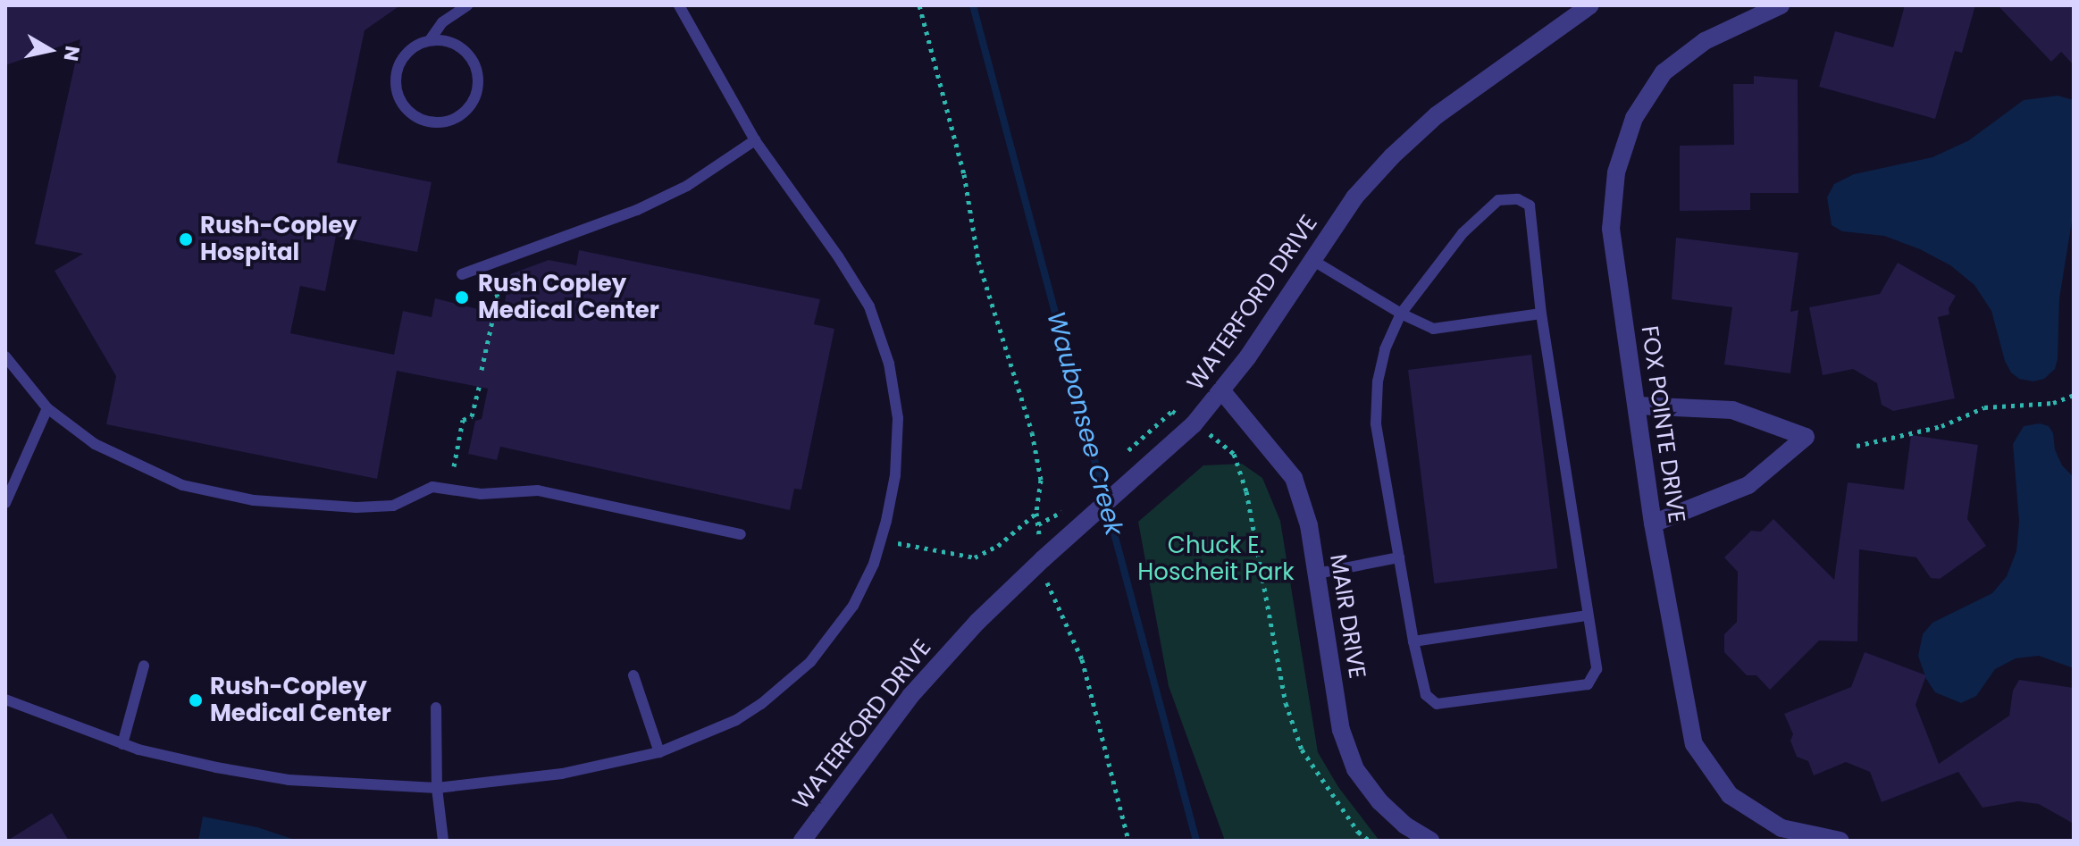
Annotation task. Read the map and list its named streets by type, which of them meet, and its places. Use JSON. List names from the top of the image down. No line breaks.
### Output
{"streets":{"street":["WATERFORD DRIVE","FOX POINTE DRIVE","MAIR DRIVE"]},"crossings":[["WATERFORD DRIVE","MAIR DRIVE"]],"water":["Waubonsee Creek"],"parks":["Chuck E. Hoscheit Park"],"places":["Rush-Copley Hospital","Rush Copley Medical Center","Rush-Copley Medical Center"],"north":"right"}
